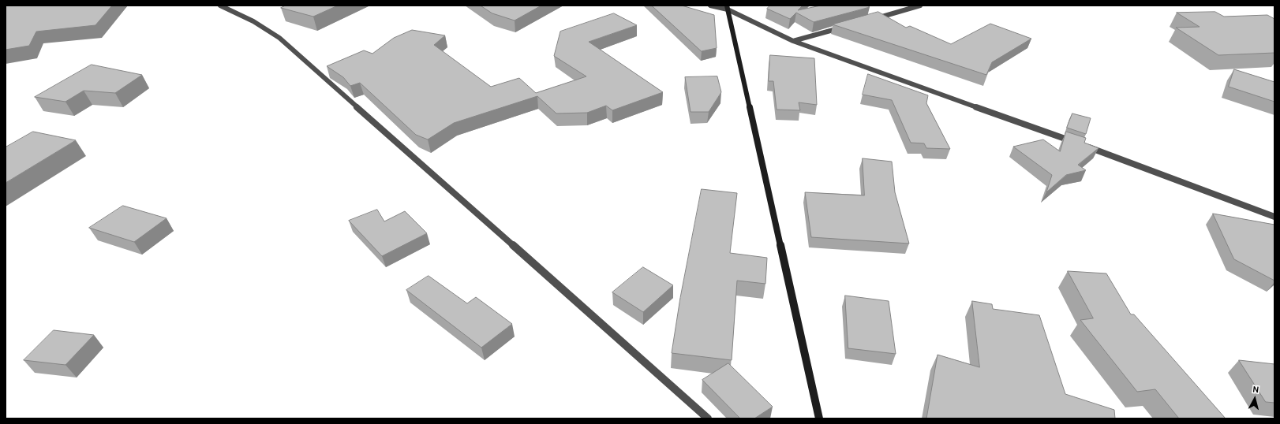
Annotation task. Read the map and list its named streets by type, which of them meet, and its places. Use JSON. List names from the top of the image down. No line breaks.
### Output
{"north":"top"}
